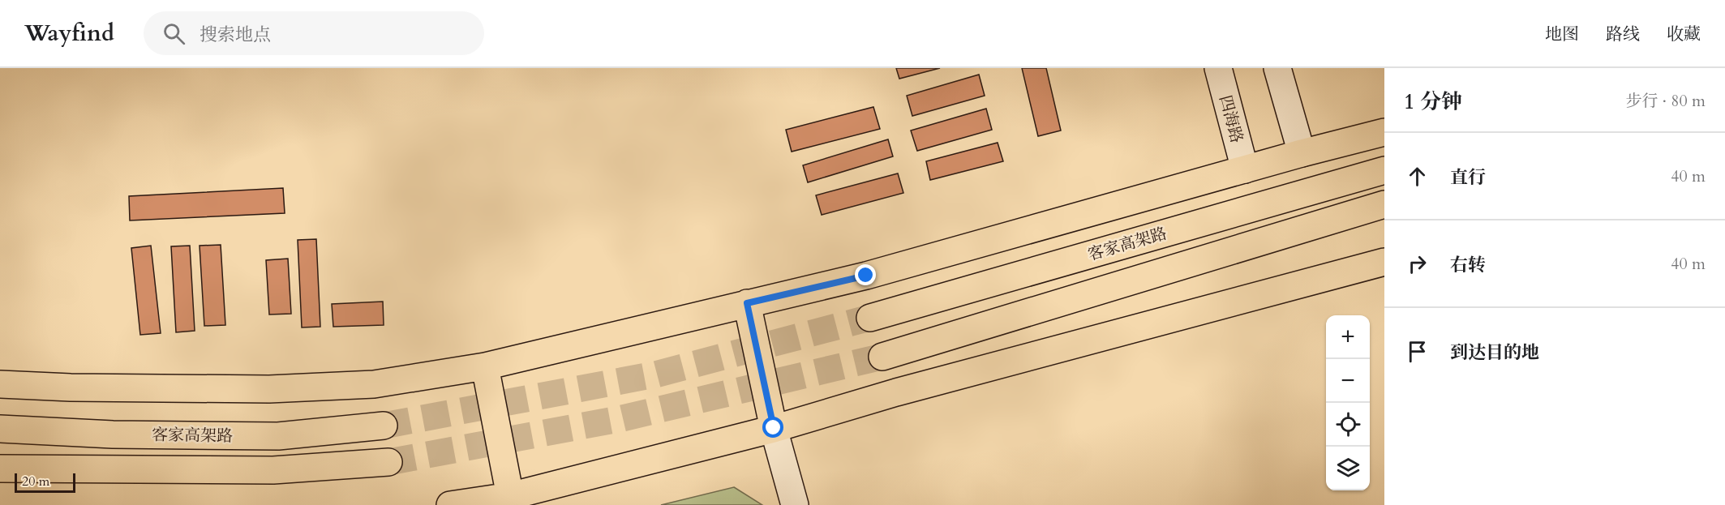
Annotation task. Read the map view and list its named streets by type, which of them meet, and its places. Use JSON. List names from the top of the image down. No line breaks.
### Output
{"streets":{"main road":["客家高架路"],"street":["四海路"]},"scale_bar":"20 m","page":{"header":"Wayfind","search":"搜索地点","nav":["地图","路线","收藏"],"heading":["1 分钟","步行 · 80 m"],"list":[["直行","40 m"],["右转","40 m"],"到达目的地"],"map_buttons":["+","−"],"scale":"20 m"}}
